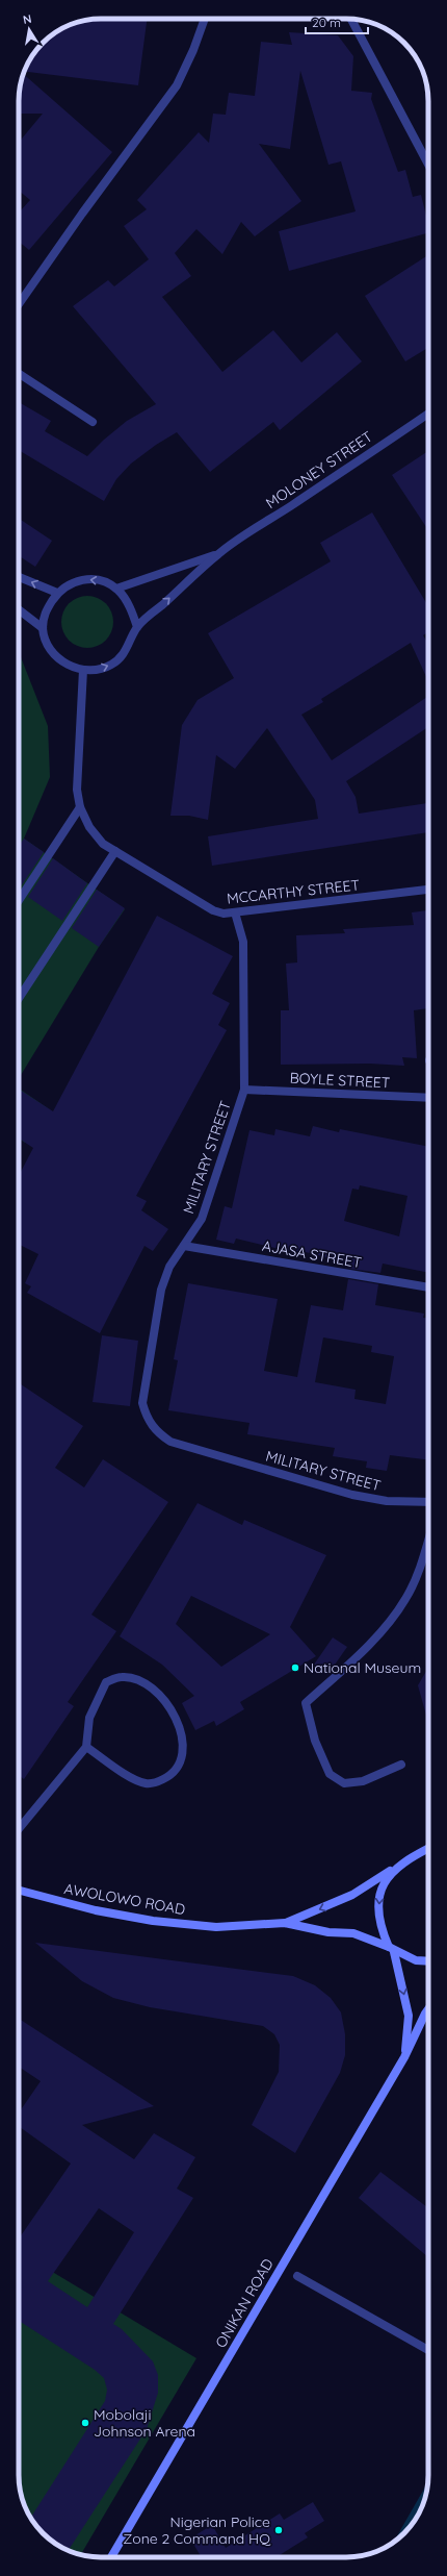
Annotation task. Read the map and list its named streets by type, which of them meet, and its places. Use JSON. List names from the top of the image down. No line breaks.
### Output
{"streets":{"main road":["AWOLOWO ROAD","ONIKAN ROAD"],"street":["MOLONEY STREET","MCCARTHY STREET","BOYLE STREET","MILITARY STREET","AJASA STREET"]},"crossings":[["MOLONEY STREET","MCCARTHY STREET"],["MCCARTHY STREET","MILITARY STREET"],["BOYLE STREET","MILITARY STREET"],["MILITARY STREET","AJASA STREET"]],"places":["National Museum","Mobolaji Johnson Arena","Nigerian Police Zone 2 Command HQ"],"scale_bar":"20 m","north":"top"}
